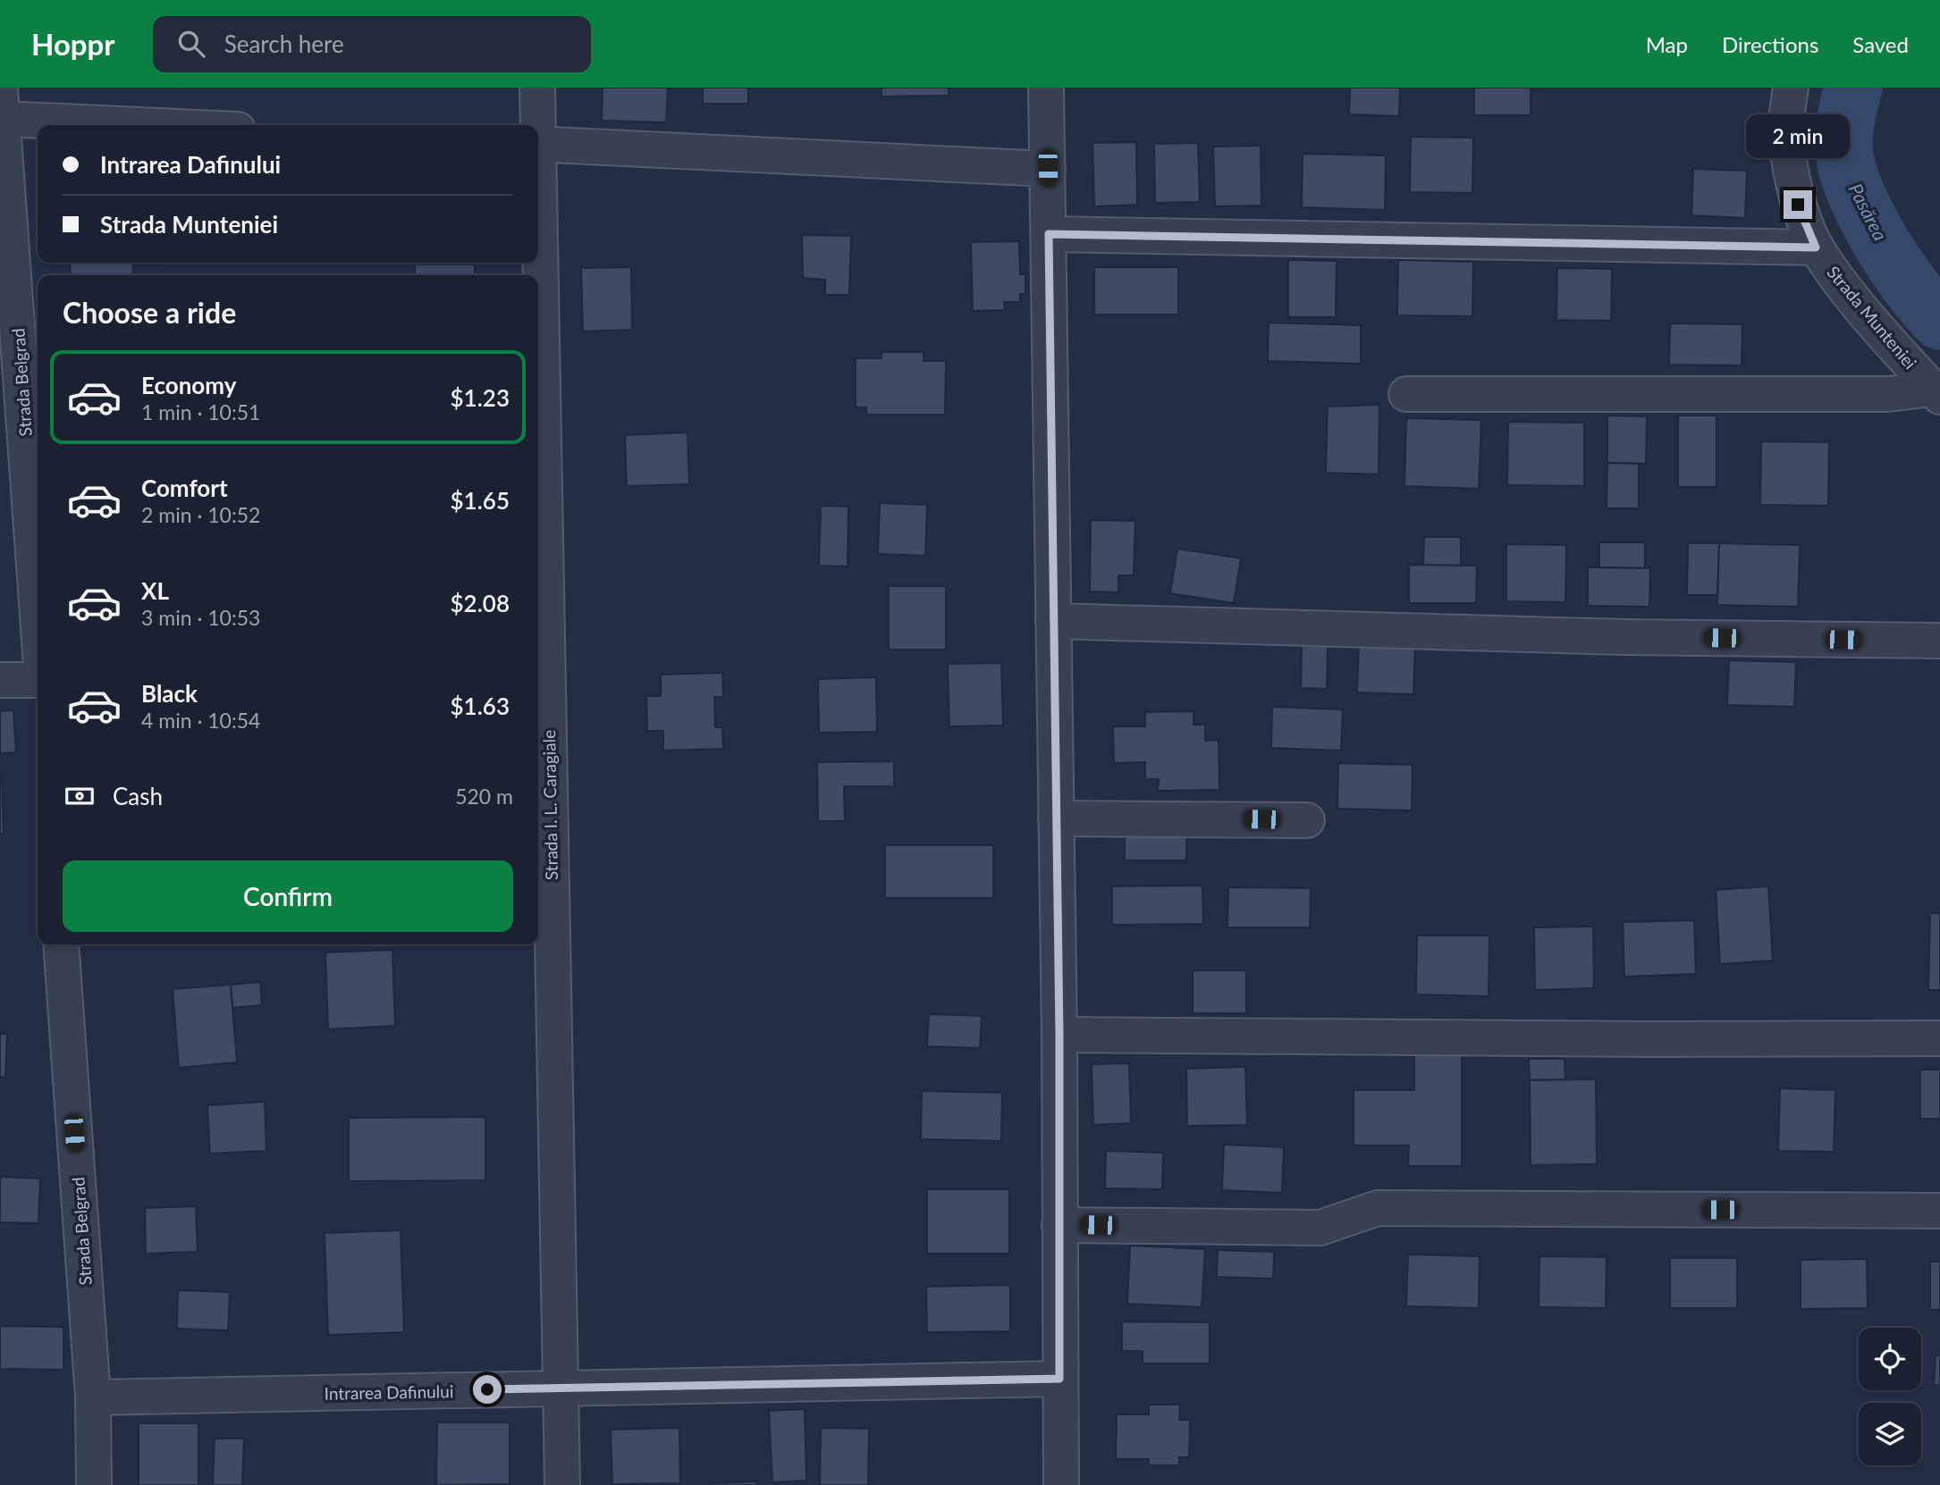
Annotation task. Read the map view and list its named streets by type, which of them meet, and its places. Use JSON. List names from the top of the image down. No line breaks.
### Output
{"streets":{"street":["Strada Munteniei","Strada Belgrad","Strada I. L. Caragiale","Intrarea Dafinului"]},"crossings":[["Strada Belgrad","Intrarea Dafinului"],["Strada I. L. Caragiale","Intrarea Dafinului"]],"water":["Pasărea"],"page":{"header":"Hoppr","search":"Search here","nav":["Map","Directions","Saved"],"bubble":"2 min","banner":["Intrarea Dafinului","Strada Munteniei"],"heading":"Choose a ride","list":[{"name":"Economy","note":"1 min · 10:51","value":"$1.23"},{"name":"Comfort","note":"2 min · 10:52","value":"$1.65"},{"name":"XL","note":"3 min · 10:53","value":"$2.08"},{"name":"Black","note":"4 min · 10:54","value":"$1.63"}],"pay":["Cash","520 m"],"buttons":"Confirm"}}
